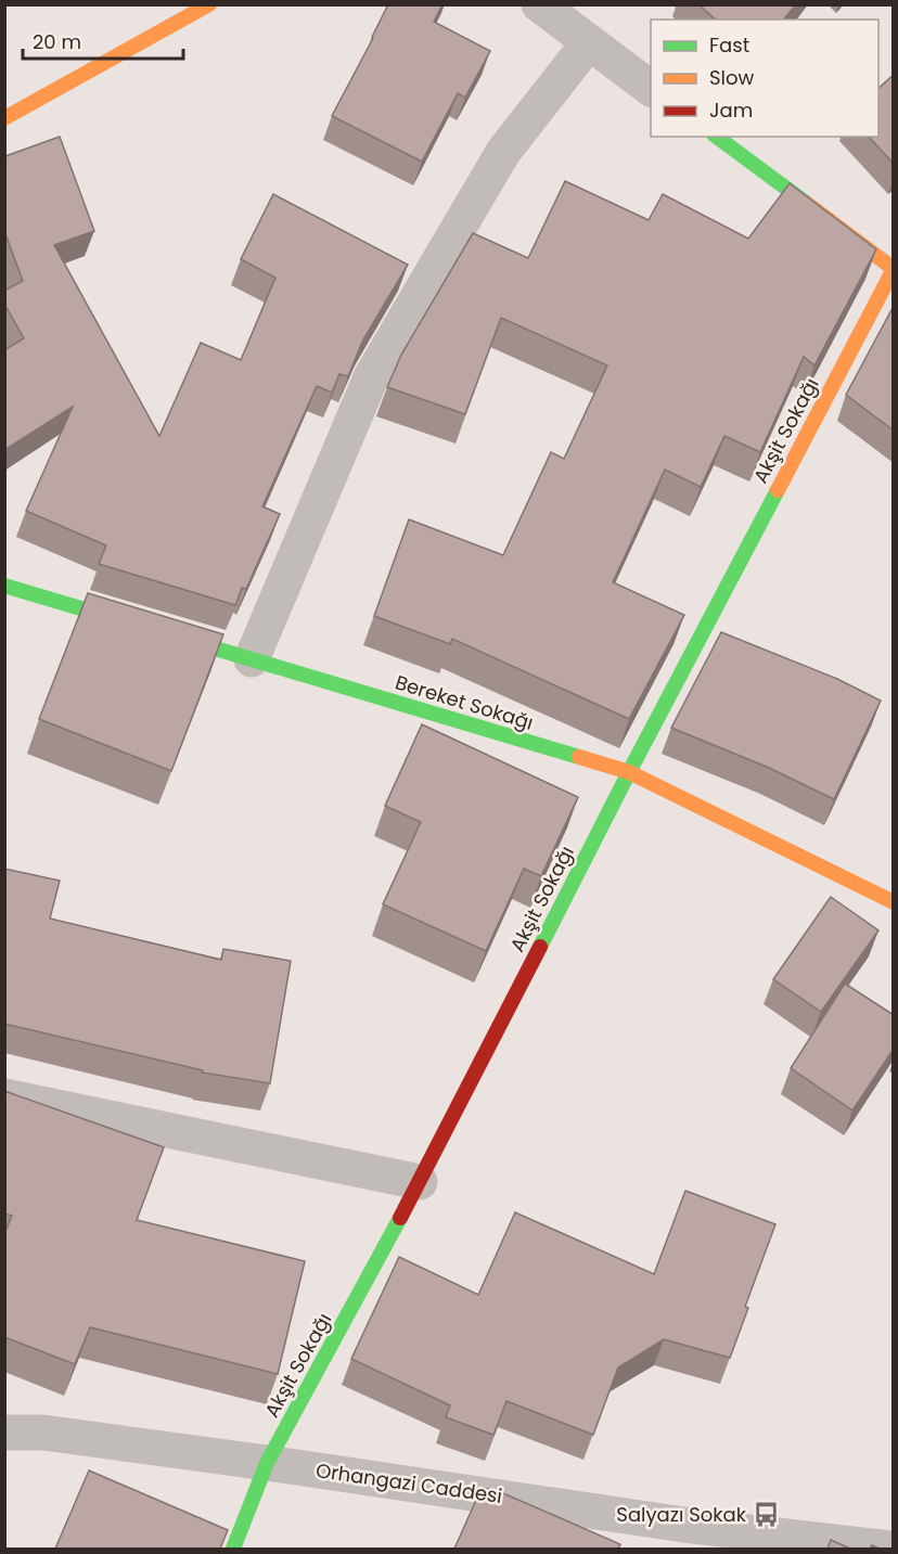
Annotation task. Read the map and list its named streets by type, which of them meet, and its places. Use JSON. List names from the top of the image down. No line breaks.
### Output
{"streets":{"street":["Akşit Sokağı","Bereket Sokağı","Orhangazi Caddesi"]},"crossings":[["Akşit Sokağı","Bereket Sokağı"],["Akşit Sokağı","Orhangazi Caddesi"]],"places":{"bus stop":["Salyazı Sokak"]},"legend":["Fast","Slow","Jam"],"scale_bar":"20 m"}
